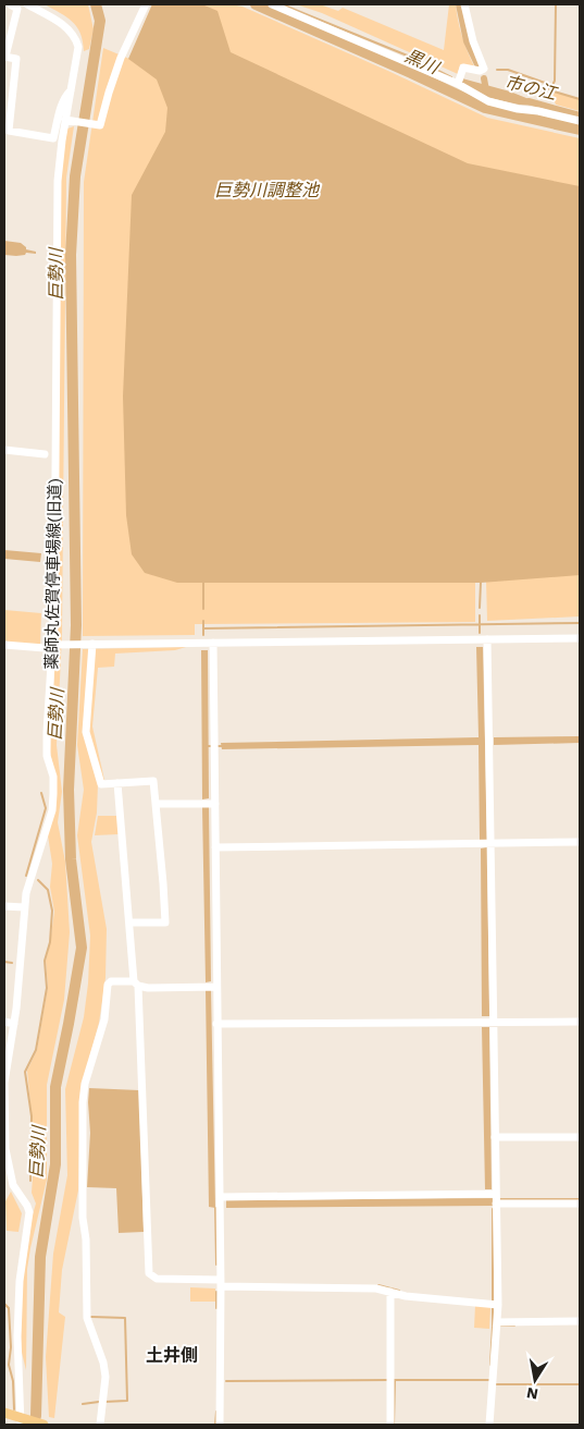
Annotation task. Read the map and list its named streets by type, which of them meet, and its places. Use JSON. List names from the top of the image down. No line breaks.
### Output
{"streets":{"street":["薬師丸佐賀停車場線(旧道)"]},"districts":["土井側"],"water":["黒川","市の江","巨勢川調整池","巨勢川"],"north":"bottom"}
